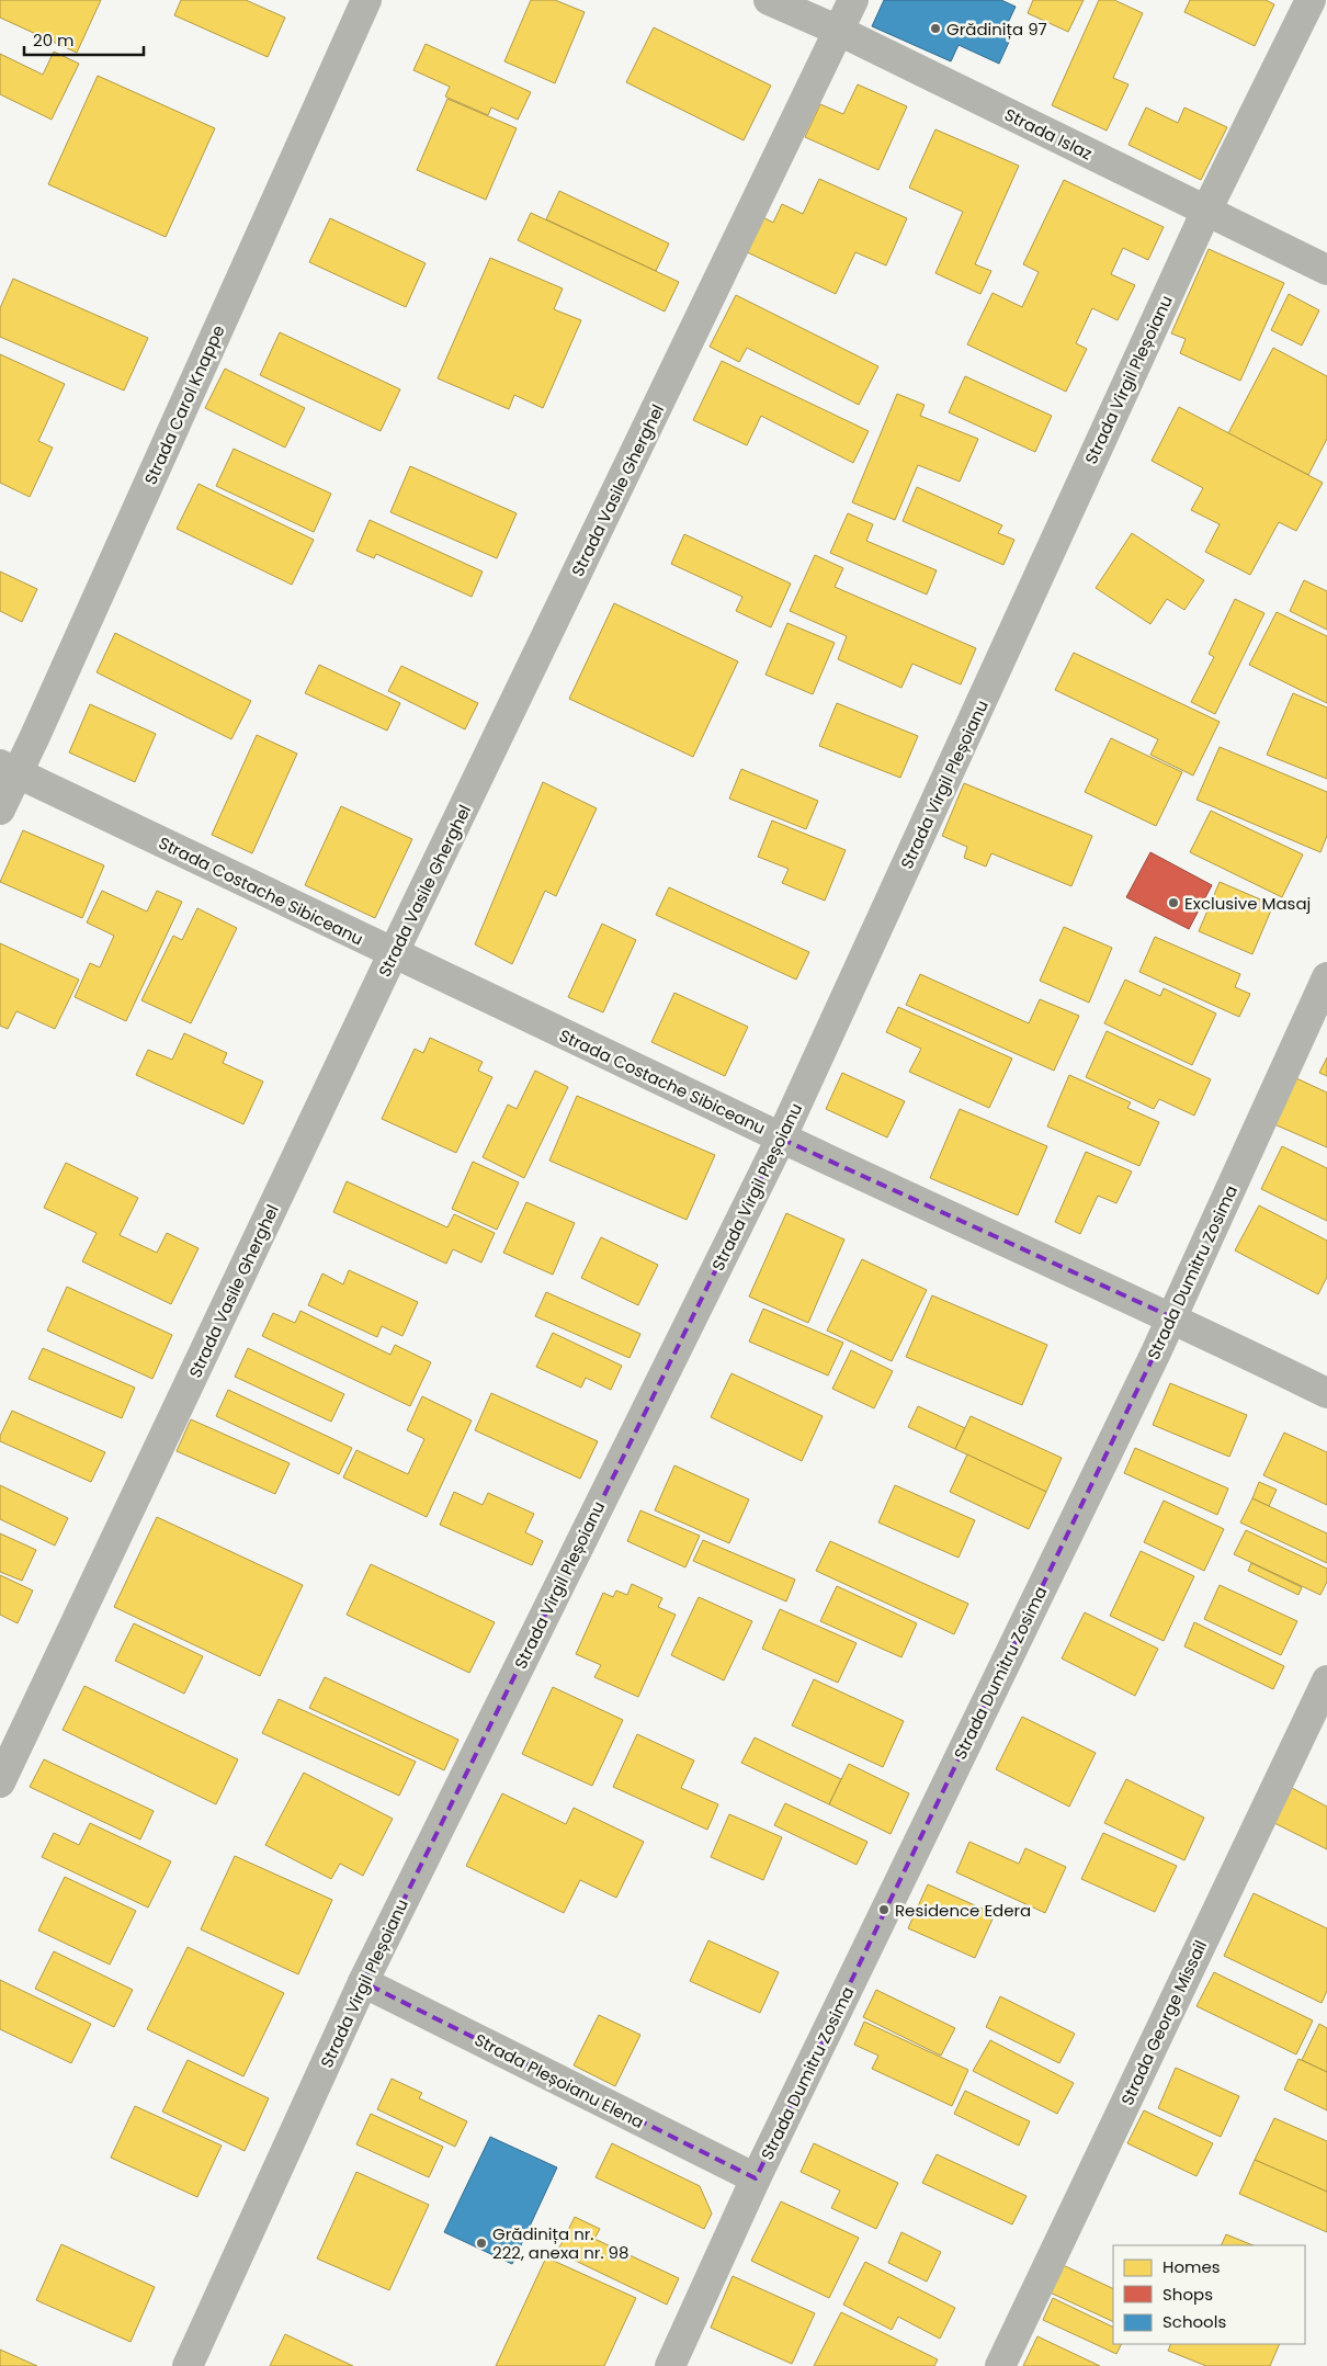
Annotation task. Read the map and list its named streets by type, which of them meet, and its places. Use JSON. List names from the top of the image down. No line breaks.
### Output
{"streets":{"street":["Strada Islaz","Strada Virgil Pleșoianu","Strada Carol Knappe","Strada Vasile Gherghel","Strada Costache Sibiceanu","Strada Dumitru Zosima","Strada George Missail","Strada Pleșoianu Elena"]},"crossings":[["Strada Islaz","Strada Virgil Pleșoianu"],["Strada Islaz","Strada Vasile Gherghel"],["Strada Virgil Pleșoianu","Strada Costache Sibiceanu"],["Strada Virgil Pleșoianu","Strada Pleșoianu Elena"],["Strada Carol Knappe","Strada Costache Sibiceanu"],["Strada Vasile Gherghel","Strada Costache Sibiceanu"],["Strada Costache Sibiceanu","Strada Dumitru Zosima"],["Strada Dumitru Zosima","Strada Pleșoianu Elena"]],"places":["Grădinița 97","Exclusive Masaj","Residence Edera","Grădinița nr. 222, anexa nr. 98"],"legend":["Homes","Shops","Schools"],"scale_bar":"20 m"}
